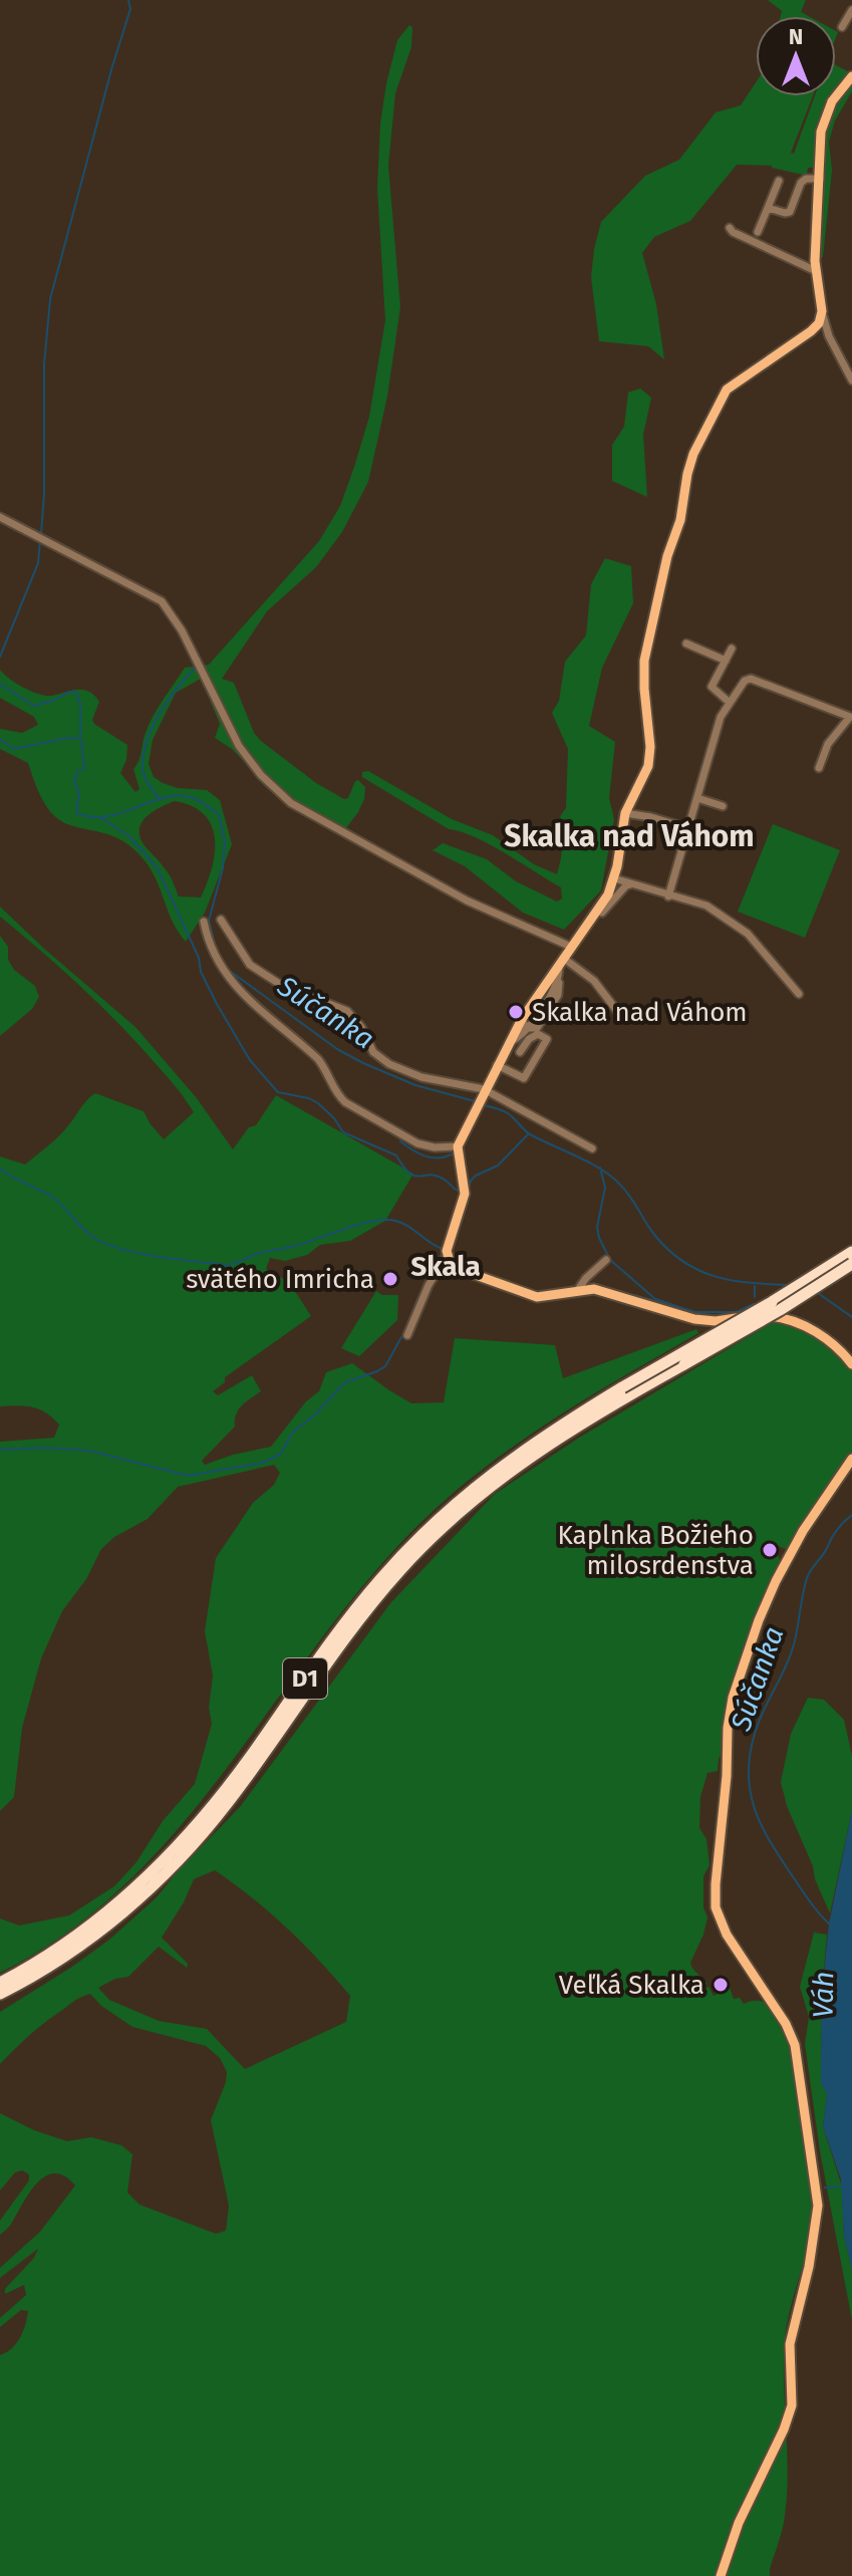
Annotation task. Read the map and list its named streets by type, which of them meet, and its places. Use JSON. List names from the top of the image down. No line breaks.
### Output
{"streets":{"highway":["D1"]},"districts":["Skalka nad Váhom","Skala"],"water":["Súčanka","Váh"],"places":["Skalka nad Váhom","svätého Imricha","Kaplnka Božieho milosrdenstva","Veľká Skalka"],"north":"top"}
